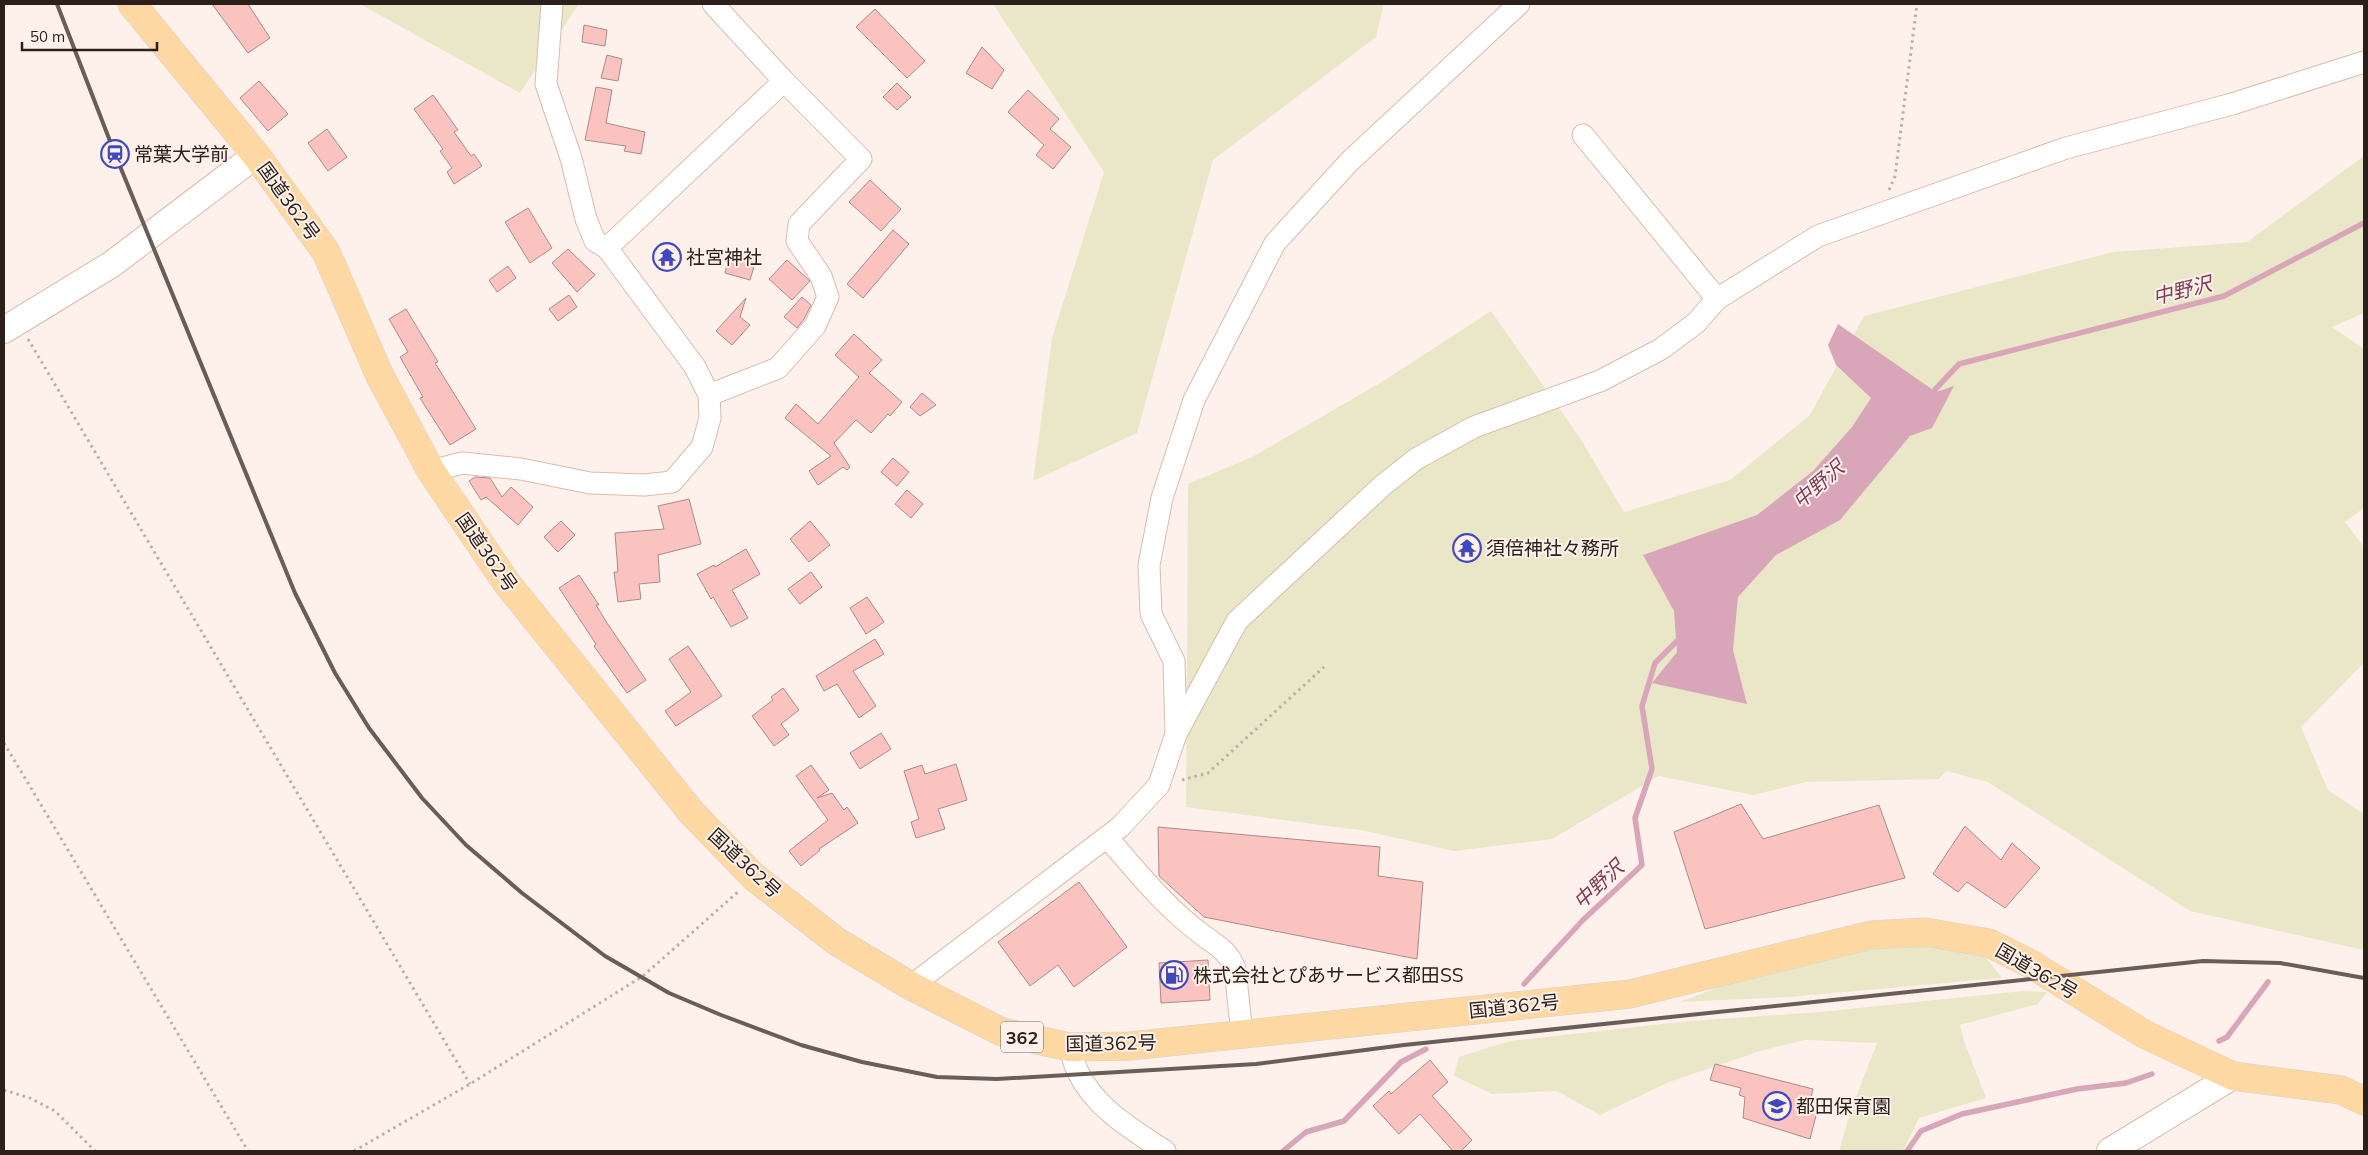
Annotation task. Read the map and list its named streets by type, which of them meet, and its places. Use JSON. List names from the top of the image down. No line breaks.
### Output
{"streets":{"highway":["国道362号","362"]},"water":["中野沢"],"places":{"station":["常葉大学前"],"temple":["社宮神社","須倍神社々務所"],"fuel station":["株式会社とぴあサービス都田SS"],"school or university":["都田保育園"]},"scale_bar":"50 m"}
